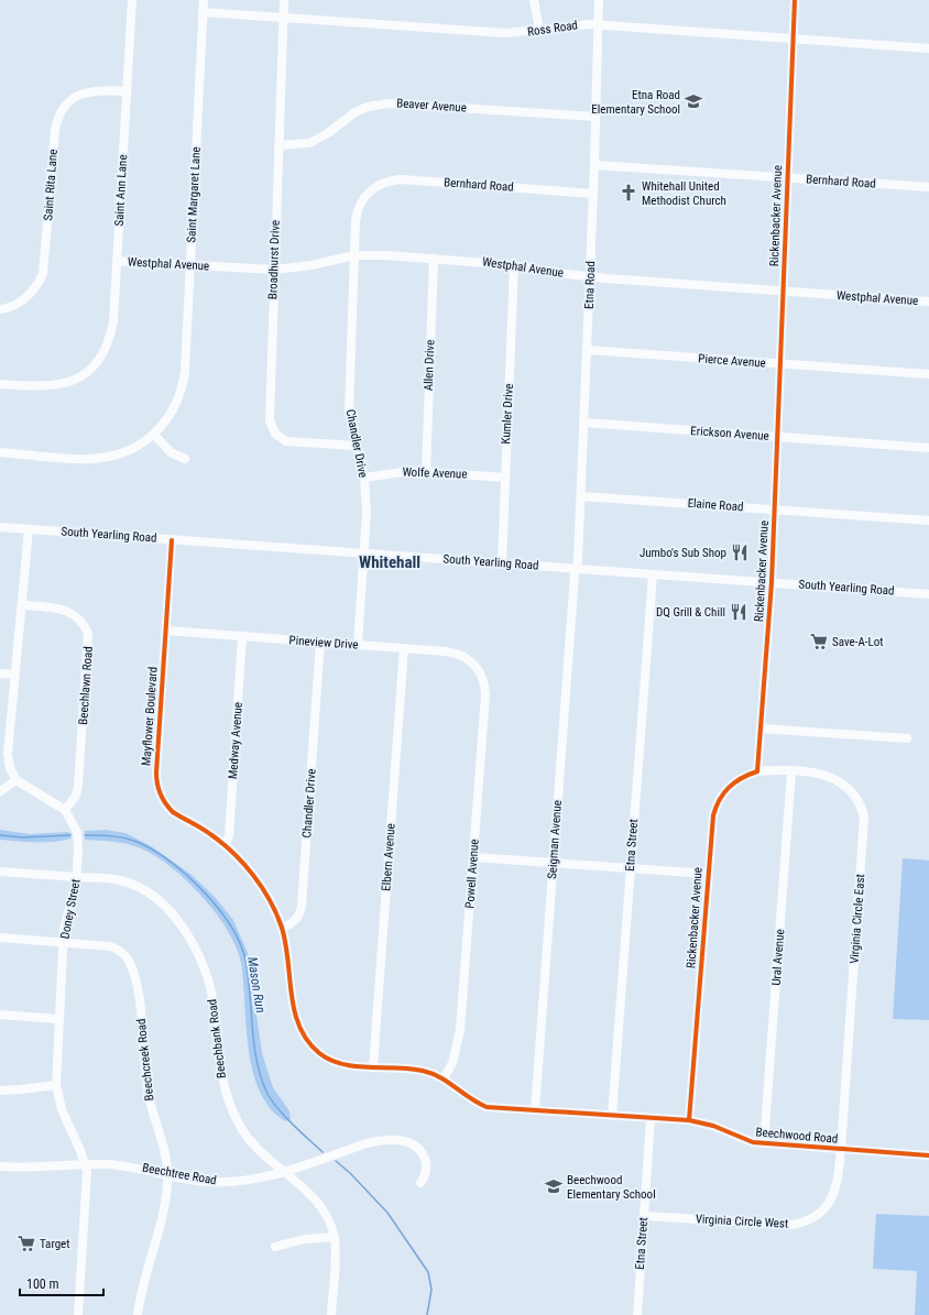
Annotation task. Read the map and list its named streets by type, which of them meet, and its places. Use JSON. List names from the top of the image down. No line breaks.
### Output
{"streets":{"street":["Ross Road","Beaver Avenue","Bernhard Road","Saint Rita Lane","Saint Ann Lane","Saint Margaret Lane","Rickenbacker Avenue","Broadhurst Drive","Westphal Avenue","Etna Road","Pierce Avenue","Allen Drive","Kumler Drive","Erickson Avenue","Chandler Drive","Wolfe Avenue","Elaine Road","South Yearling Road","Pineview Drive","Beechlawn Road","Mayflower Boulevard","Medway Avenue","Seigman Avenue","Etna Street","Elbern Avenue","Powell Avenue","Doney Street","Virginia Circle East","Ural Avenue","Beechbank Road","Beechcreek Road","Beechwood Road","Beechtree Road","Virginia Circle West"]},"crossings":[["Ross Road","Saint Margaret Lane"],["Ross Road","Rickenbacker Avenue"],["Ross Road","Broadhurst Drive"],["Ross Road","Etna Road"],["Beaver Avenue","Broadhurst Drive"],["Beaver Avenue","Etna Road"],["Bernhard Road","Rickenbacker Avenue"],["Bernhard Road","Etna Road"],["Bernhard Road","Chandler Drive"],["Saint Rita Lane","Saint Ann Lane"],["Saint Ann Lane","Westphal Avenue"],["Saint Margaret Lane","Westphal Avenue"],["Rickenbacker Avenue","Westphal Avenue"],["Rickenbacker Avenue","Pierce Avenue"],["Rickenbacker Avenue","Erickson Avenue"],["Rickenbacker Avenue","Elaine Road"],["Rickenbacker Avenue","South Yearling Road"],["Rickenbacker Avenue","Virginia Circle East"],["Rickenbacker Avenue","Beechwood Road"],["Broadhurst Drive","Westphal Avenue"],["Broadhurst Drive","Chandler Drive"],["Westphal Avenue","Etna Road"],["Westphal Avenue","Allen Drive"],["Westphal Avenue","Kumler Drive"],["Westphal Avenue","Chandler Drive"],["Etna Road","Pierce Avenue"],["Etna Road","Erickson Avenue"],["Etna Road","Elaine Road"],["Etna Road","South Yearling Road"],["Etna Road","Seigman Avenue"],["Allen Drive","Wolfe Avenue"],["Kumler Drive","Wolfe Avenue"],["Kumler Drive","South Yearling Road"],["Chandler Drive","Wolfe Avenue"],["Chandler Drive","South Yearling Road"],["Chandler Drive","Pineview Drive"],["Chandler Drive","Mayflower Boulevard"],["South Yearling Road","Mayflower Boulevard"],["South Yearling Road","Seigman Avenue"],["South Yearling Road","Etna Street"],["Pineview Drive","Mayflower Boulevard"],["Pineview Drive","Medway Avenue"],["Pineview Drive","Elbern Avenue"],["Pineview Drive","Powell Avenue"],["Beechlawn Road","Doney Street"],["Mayflower Boulevard","Medway Avenue"],["Mayflower Boulevard","Seigman Avenue"],["Mayflower Boulevard","Elbern Avenue"],["Mayflower Boulevard","Powell Avenue"],["Mayflower Boulevard","Beechwood Road"],["Seigman Avenue","Beechwood Road"],["Etna Street","Beechwood Road"],["Etna Street","Virginia Circle West"],["Doney Street","Beechbank Road"],["Doney Street","Beechcreek Road"],["Doney Street","Beechtree Road"],["Virginia Circle East","Ural Avenue"],["Virginia Circle East","Beechwood Road"],["Virginia Circle East","Virginia Circle West"],["Ural Avenue","Beechwood Road"],["Beechbank Road","Beechtree Road"],["Beechcreek Road","Beechtree Road"],["Beechwood Road","Virginia Circle West"]],"districts":["Whitehall"],"water":["Mason Run"],"places":{"school or university":["Etna Road Elementary School","Beechwood Elementary School"],"church":["Whitehall United Methodist Church"],"restaurant":["Jumbo's Sub Shop","DQ Grill & Chill"],"supermarket":["Save-A-Lot","Target"]},"scale_bar":"100 m"}
